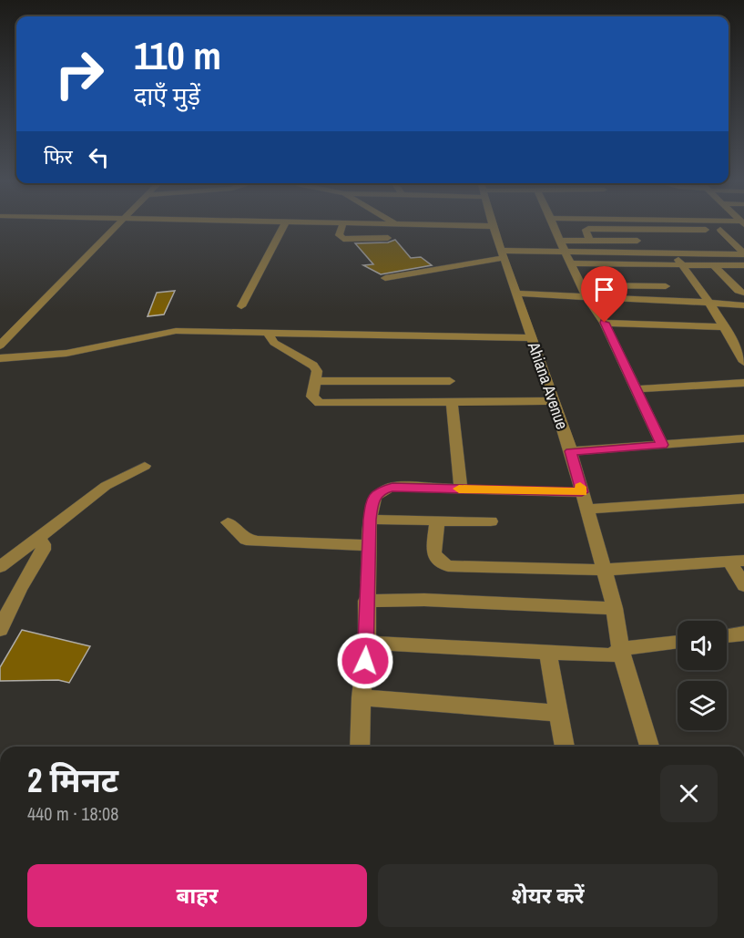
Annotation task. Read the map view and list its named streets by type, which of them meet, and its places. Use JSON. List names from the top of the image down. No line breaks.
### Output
{"streets":{"street":["Ahiana Avenue"]},"page":{"turn":["110 m","दाएँ मुड़ें"],"then":"फिर","heading":["2 मिनट","440 m · 18:08"],"buttons":["बाहर","शेयर करें"]}}
